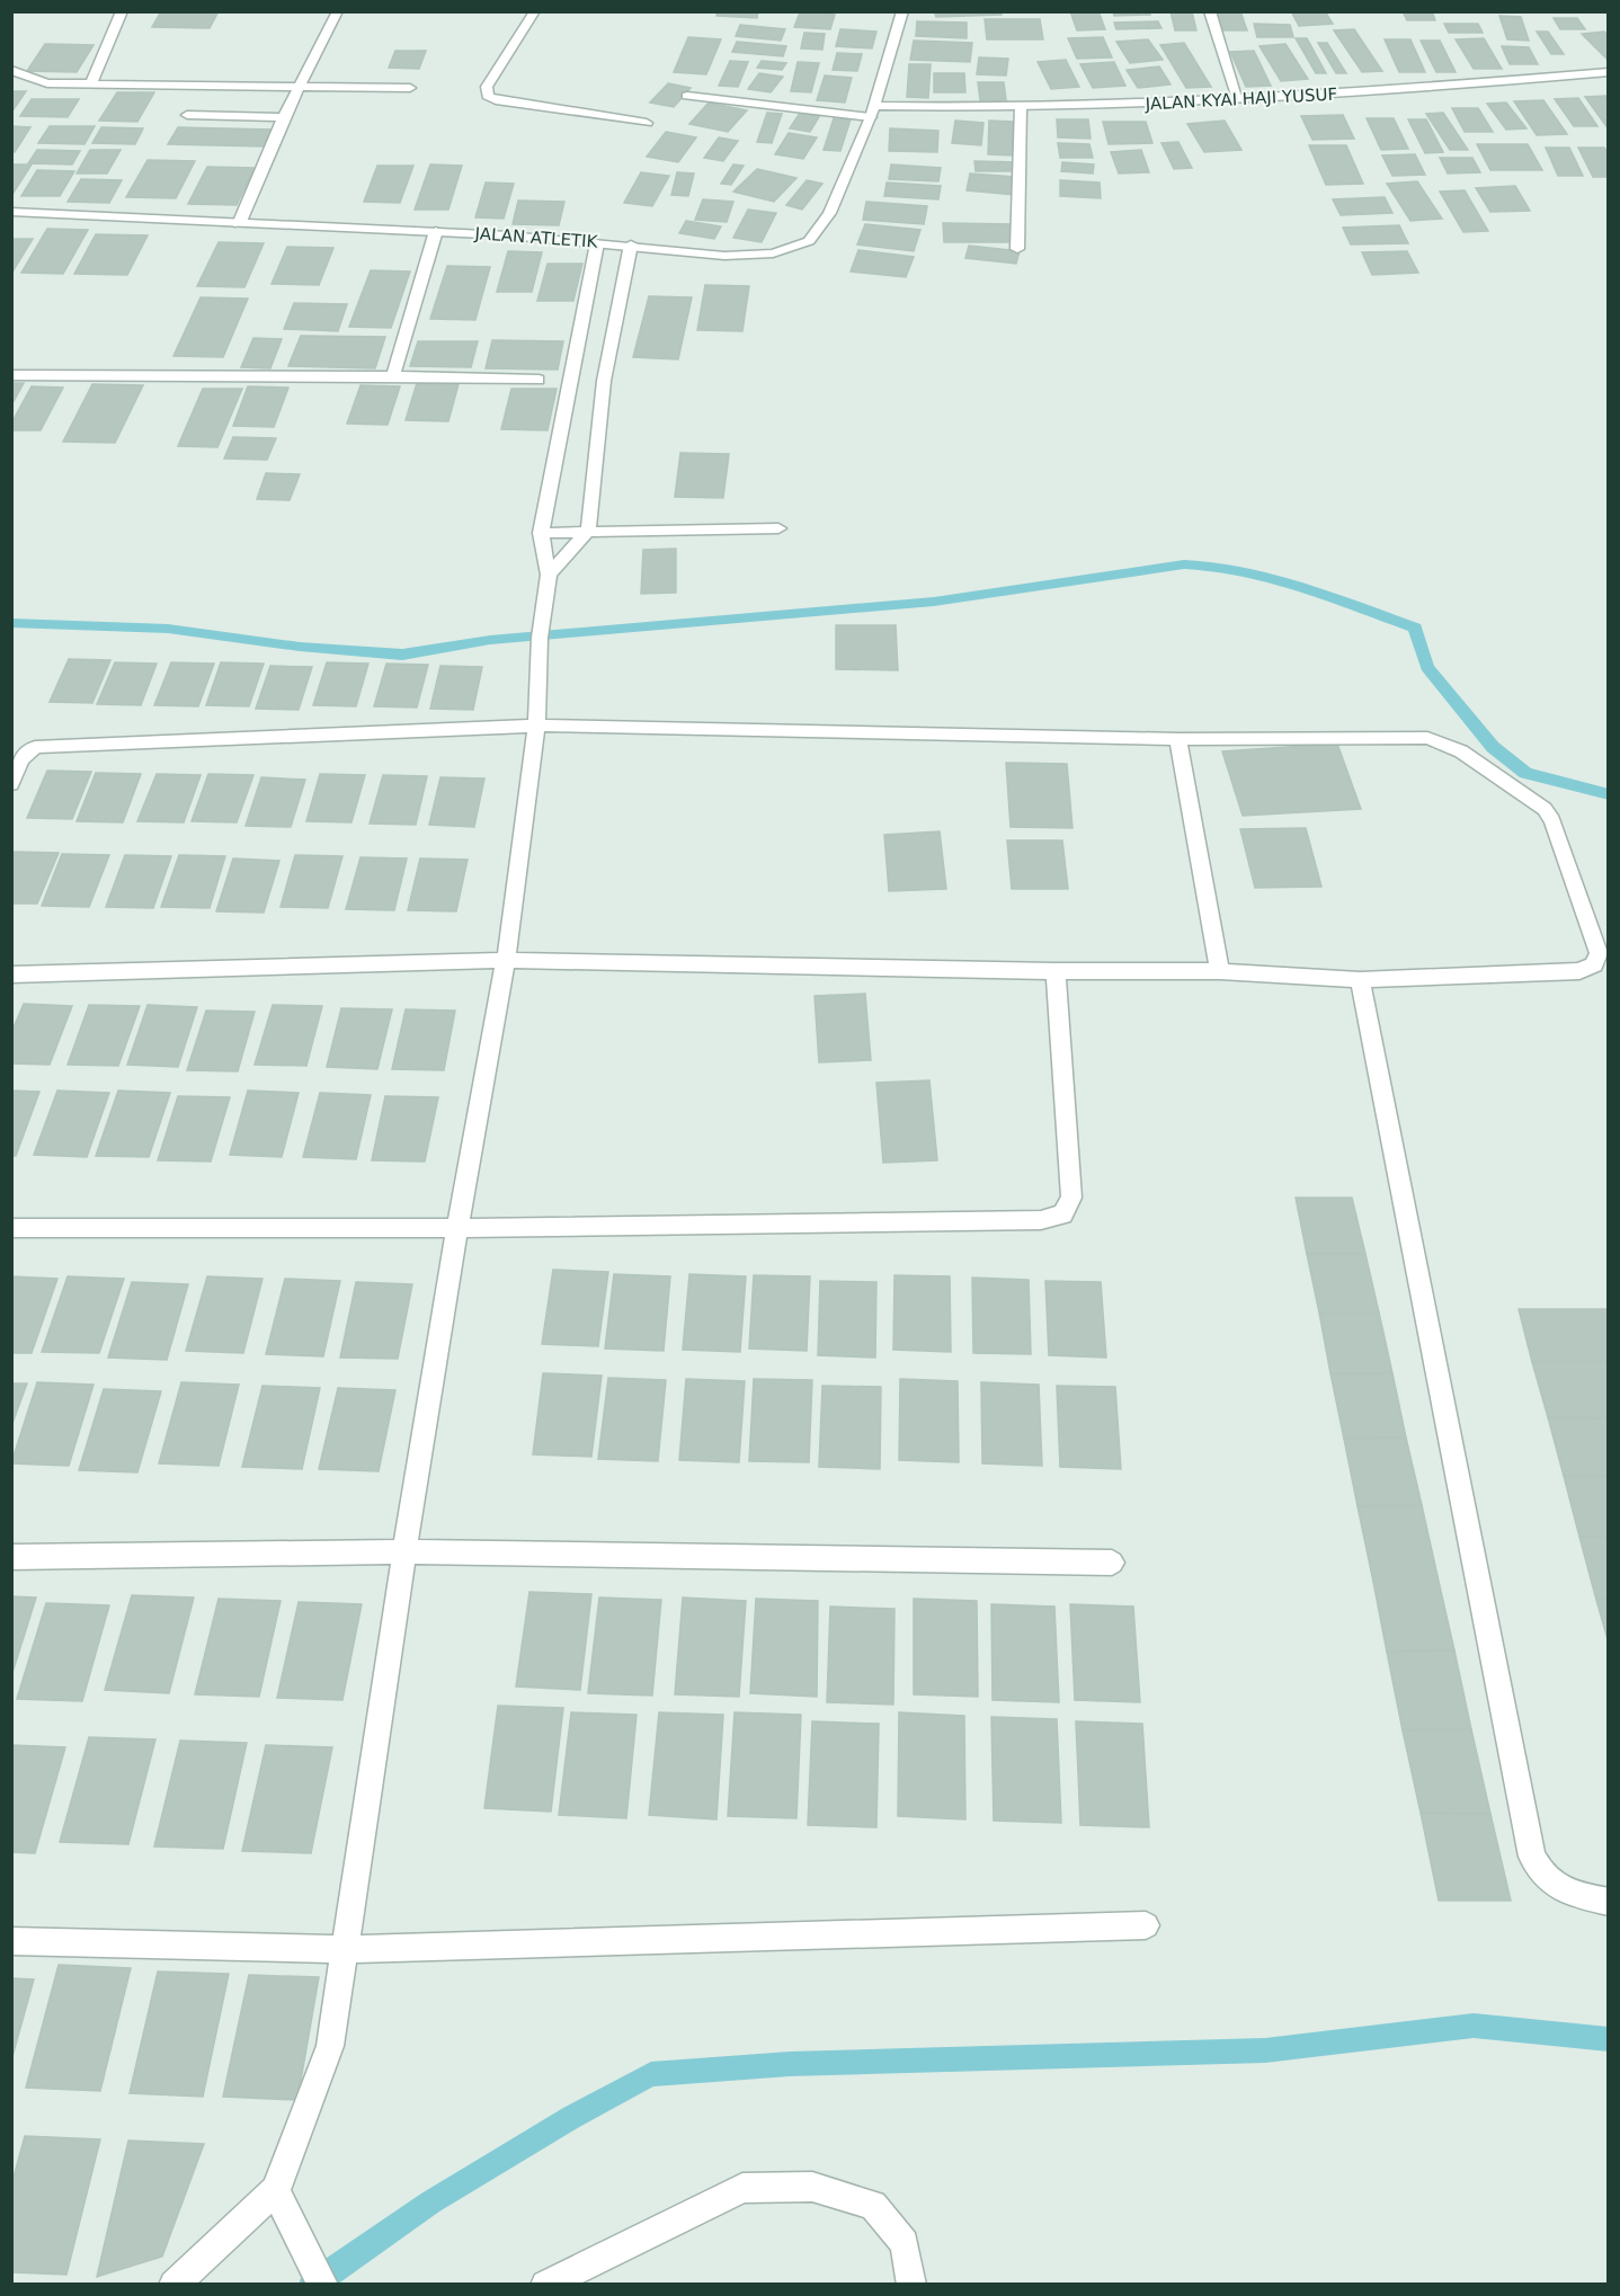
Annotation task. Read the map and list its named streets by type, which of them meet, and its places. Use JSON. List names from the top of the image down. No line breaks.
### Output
{"streets":{"street":["JALAN KYAI HAJI YUSUF","JALAN ATLETIK"]},"crossings":[["JALAN KYAI HAJI YUSUF","JALAN ATLETIK"]]}
